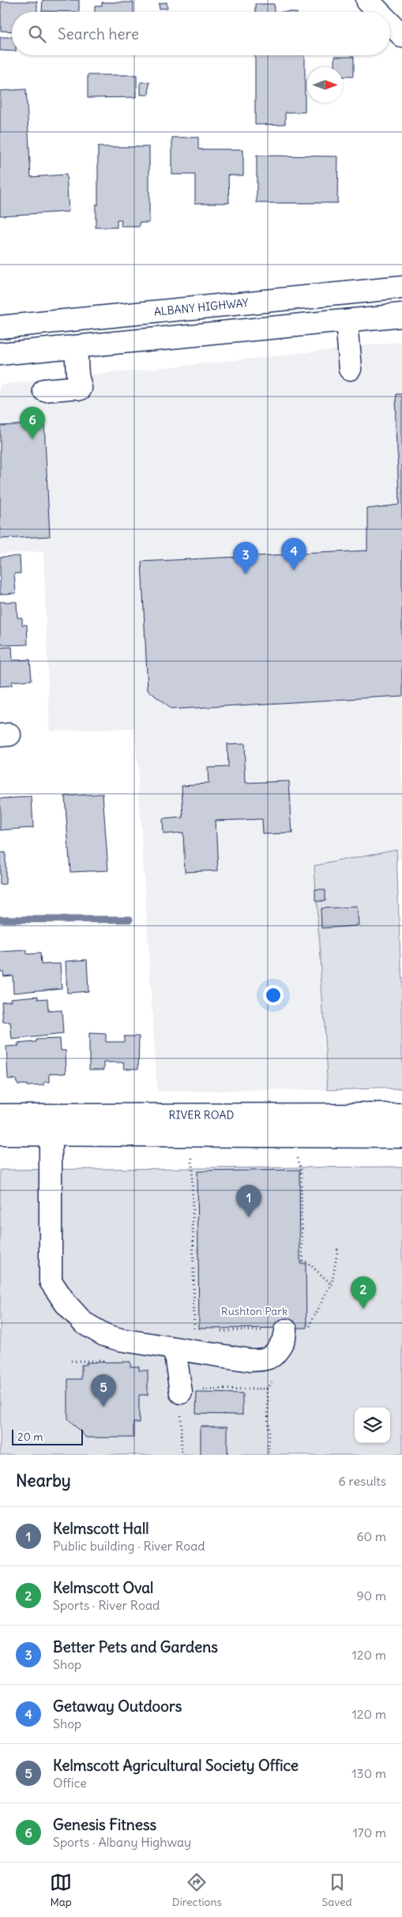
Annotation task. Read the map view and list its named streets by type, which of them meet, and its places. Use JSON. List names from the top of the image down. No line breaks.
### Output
{"streets":{"main road":["ALBANY HIGHWAY","RIVER ROAD"]},"parks":["Rushton Park"],"scale_bar":"20 m","north":"right","page":{"search":"Search here","pins":["6","4","3","1","2","5"],"scale":"20 m","heading":["Nearby","6 results"],"list":[{"mark":"1","name":"Kelmscott Hall","note":"Public building · River Road","value":"60 m"},{"mark":"2","name":"Kelmscott Oval","note":"Sports · River Road","value":"90 m"},{"mark":"3","name":"Better Pets and Gardens","note":"Shop","value":"120 m"},{"mark":"4","name":"Getaway Outdoors","note":"Shop","value":"120 m"},{"mark":"5","name":"Kelmscott Agricultural Society Office","note":"Office","value":"130 m"},{"mark":"6","name":"Genesis Fitness","note":"Sports · Albany Highway","value":"170 m"}],"nav":["Map","Directions","Saved"]}}
